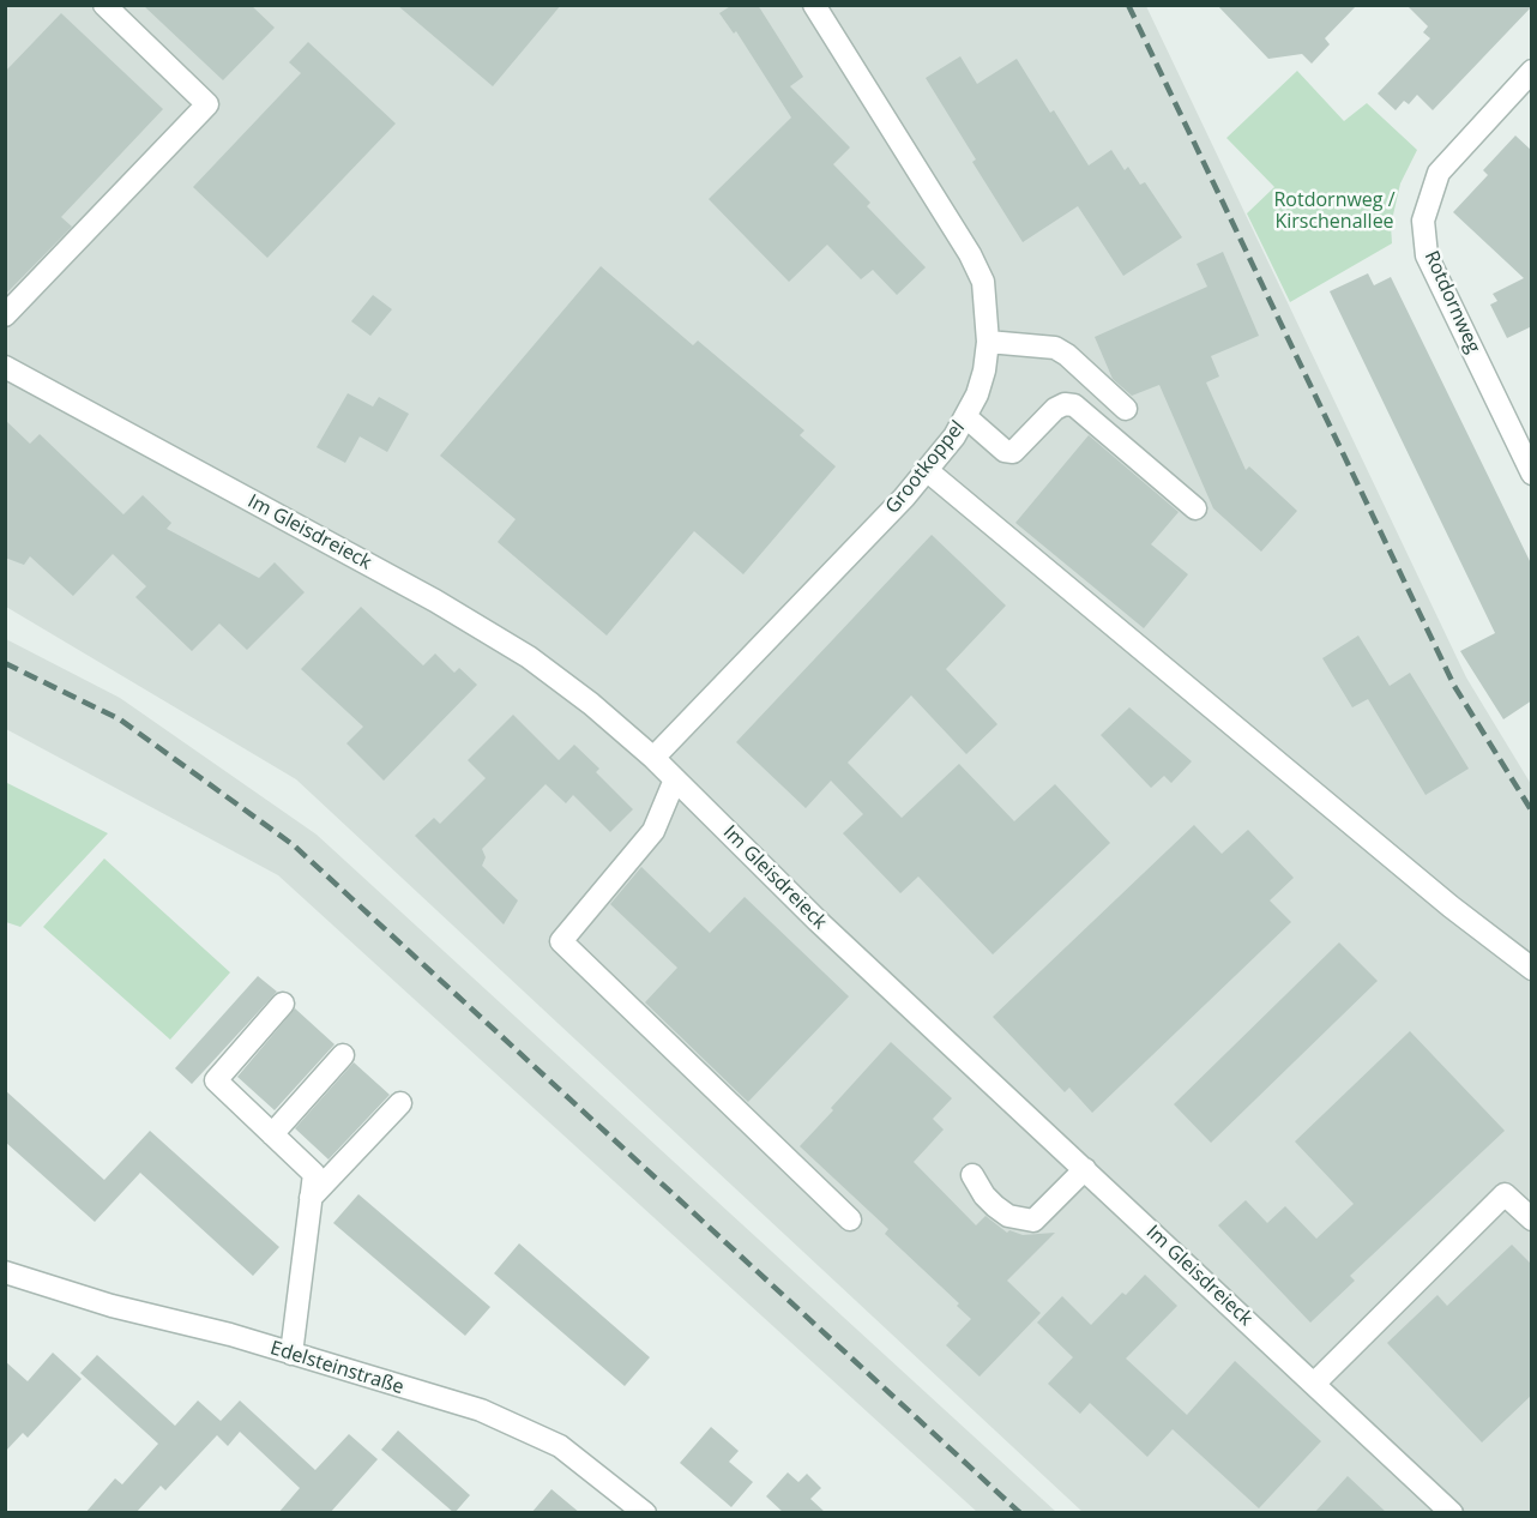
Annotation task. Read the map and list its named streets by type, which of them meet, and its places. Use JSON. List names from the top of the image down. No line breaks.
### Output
{"streets":{"street":["Rotdornweg","Grootkoppel","Im Gleisdreieck","Edelsteinstraße"]},"crossings":[["Grootkoppel","Im Gleisdreieck"]],"parks":["Rotdornweg / Kirschenallee"]}
